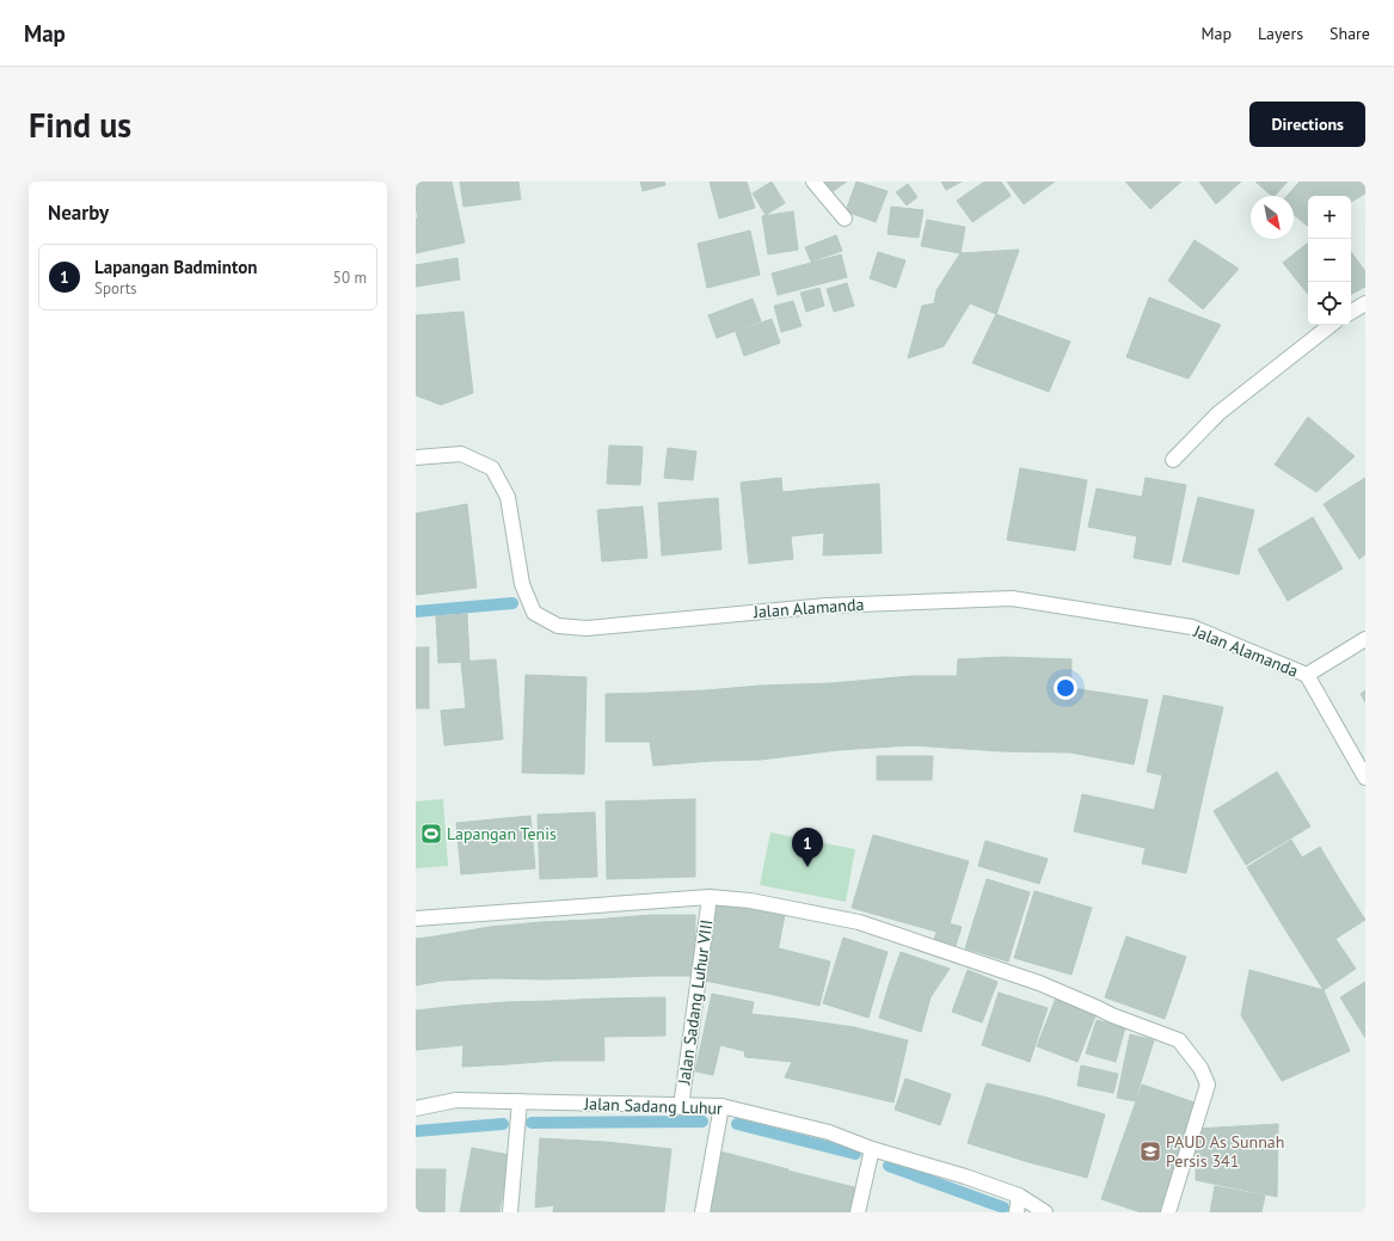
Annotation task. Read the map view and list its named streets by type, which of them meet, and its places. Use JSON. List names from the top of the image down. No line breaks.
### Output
{"streets":{"street":["Jalan Alamanda","Jalan Sadang Luhur VIII","Jalan Sadang Luhur"]},"crossings":[["Jalan Sadang Luhur VIII","Jalan Sadang Luhur"]],"places":{"sports":["Lapangan Tenis"],"school or university":["PAUD As Sunnah Persis 341"]},"north":"bottom right","page":{"header":"Map","nav":["Map","Layers","Share"],"buttons":"Directions","title":"Find us","heading":"Nearby","map_buttons":["+","−"],"list":[{"mark":"1","name":"Lapangan Badminton","note":"Sports","value":"50 m"}],"pins":"1"}}
